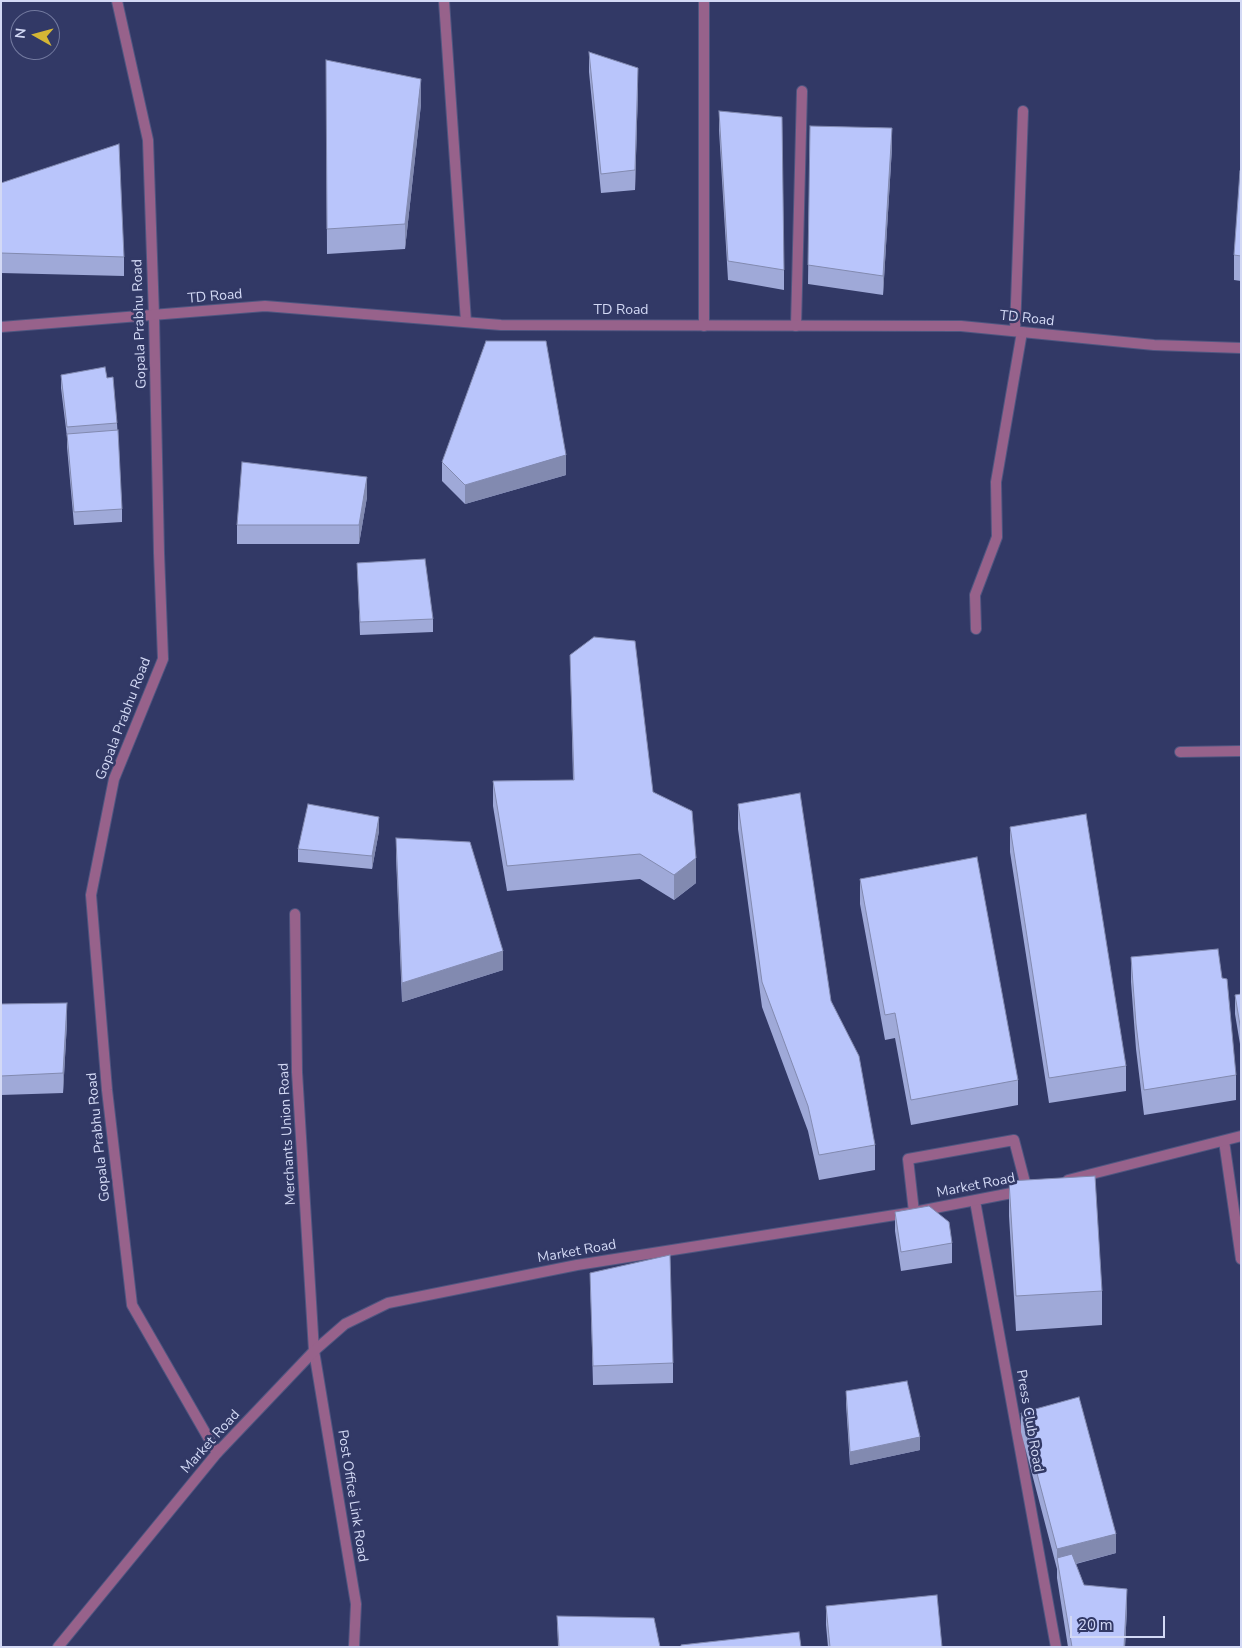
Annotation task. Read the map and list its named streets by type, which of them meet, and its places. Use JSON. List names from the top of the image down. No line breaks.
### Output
{"streets":{"street":["TD Road","Gopala Prabhu Road","Merchants Union Road","Market Road","Press Club Road","Post Office Link Road"]},"crossings":[["TD Road","Gopala Prabhu Road"],["Gopala Prabhu Road","Market Road"],["Merchants Union Road","Market Road"],["Merchants Union Road","Post Office Link Road"],["Market Road","Press Club Road"],["Market Road","Post Office Link Road"]],"scale_bar":"20 m","north":"left"}
